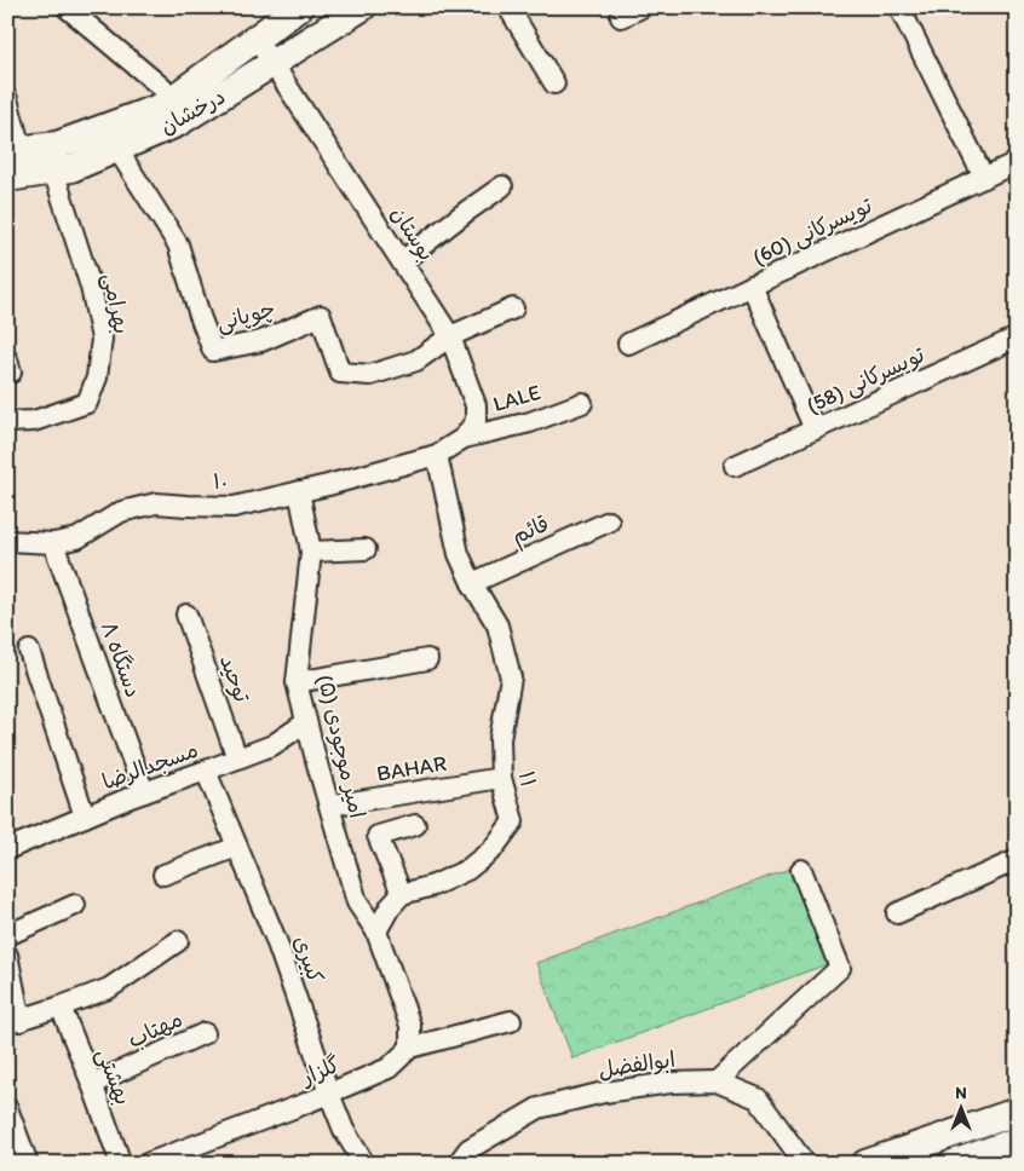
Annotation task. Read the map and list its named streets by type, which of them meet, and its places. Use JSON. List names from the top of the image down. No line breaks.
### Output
{"streets":{"main road":["درخشان"],"street":["تویسرکانی (60)","بوستان","بهرامی","چوپانی","تویسرکانی (58)","LALE","۱۰","قائم","۸ دستگاه","توحید","امیر موجودی (۵)","مسجدالرضا","BAHAR","۱۱","کبیری","مهتاب","ابوالفضل","گلزار","بهشتی"]},"crossings":[["درخشان","بوستان"],["درخشان","بهرامی"],["درخشان","چوپانی"],["بوستان","چوپانی"],["بوستان","LALE"],["۱۰","۸ دستگاه"],["۱۰","امیر موجودی (۵)"],["۱۰","۱۱"],["قائم","۱۱"],["۸ دستگاه","مسجدالرضا"],["توحید","مسجدالرضا"],["امیر موجودی (۵)","مسجدالرضا"],["امیر موجودی (۵)","BAHAR"],["مسجدالرضا","کبیری"],["BAHAR","۱۱"],["کبیری","گلزار"],["مهتاب","بهشتی"]],"north":"top"}
